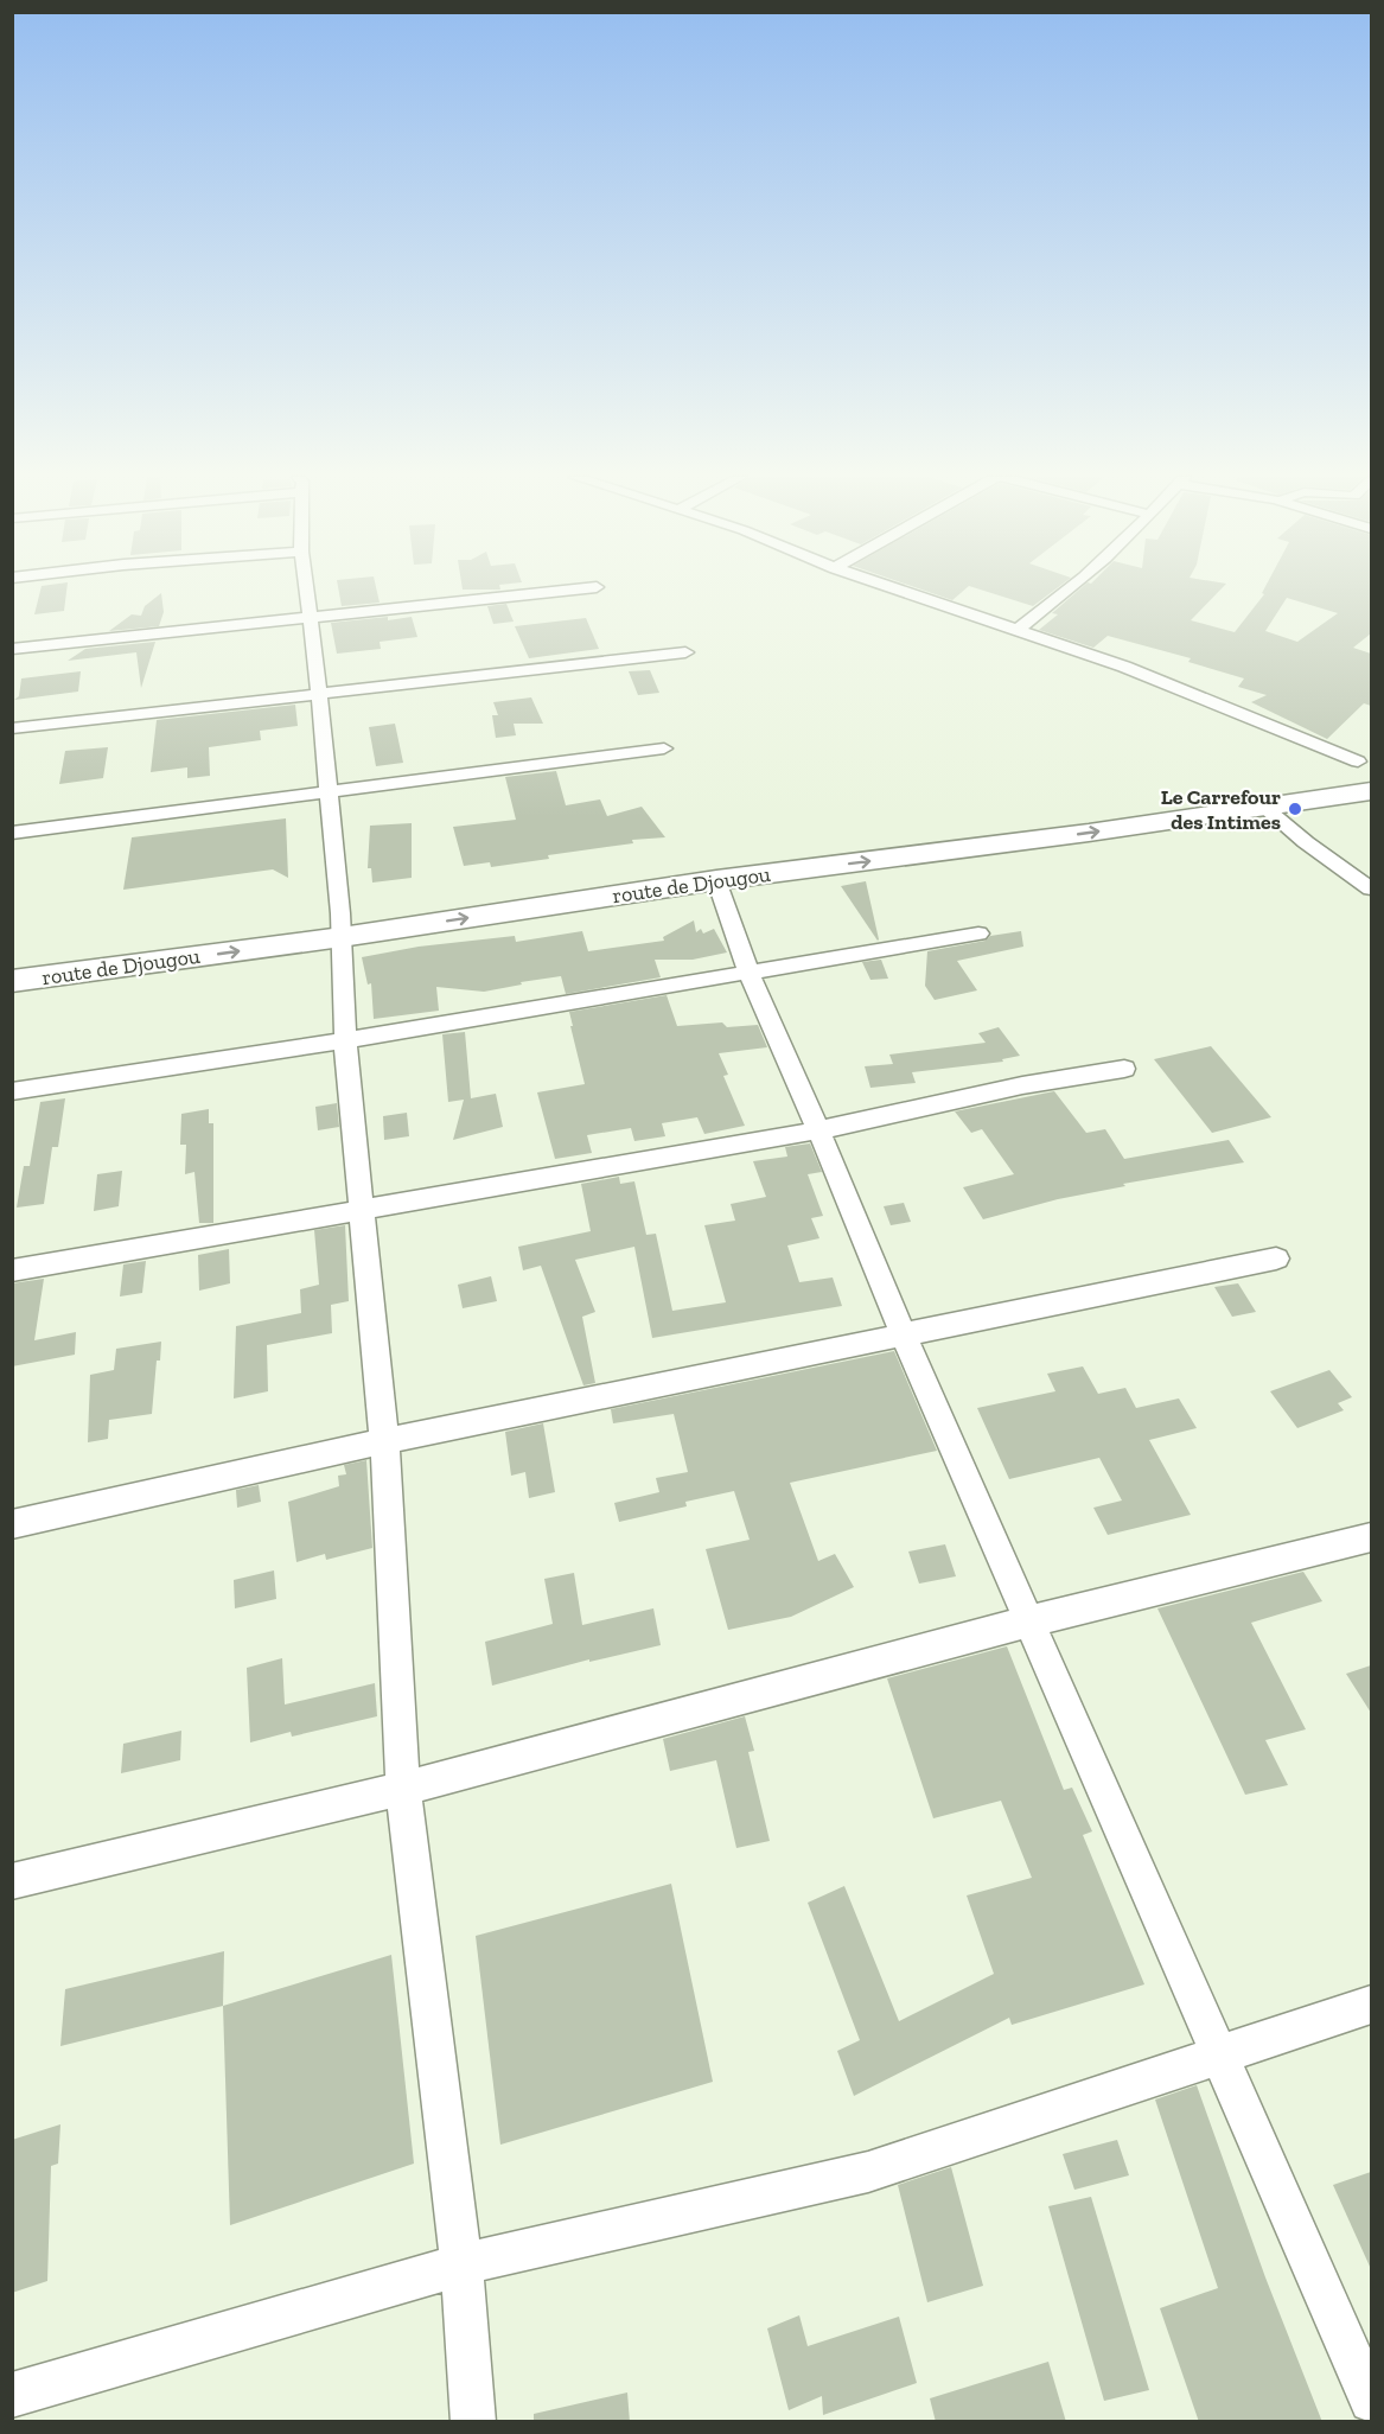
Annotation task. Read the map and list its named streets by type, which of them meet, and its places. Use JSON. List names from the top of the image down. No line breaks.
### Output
{"streets":{"highway":["route de Djougou"]},"places":["Le Carrefour des Intimes"]}
